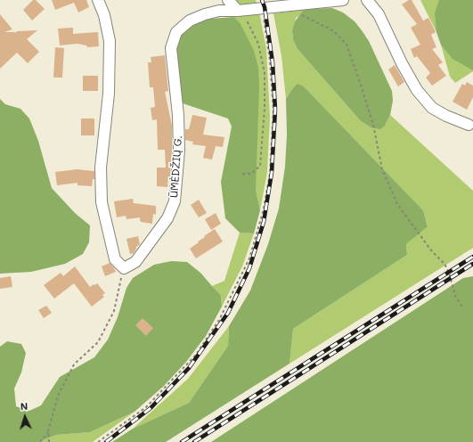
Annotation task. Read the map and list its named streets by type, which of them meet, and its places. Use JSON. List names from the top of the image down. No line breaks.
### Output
{"streets":{"street":["ŪMĖDŽIŲ G."]},"north":"top"}
